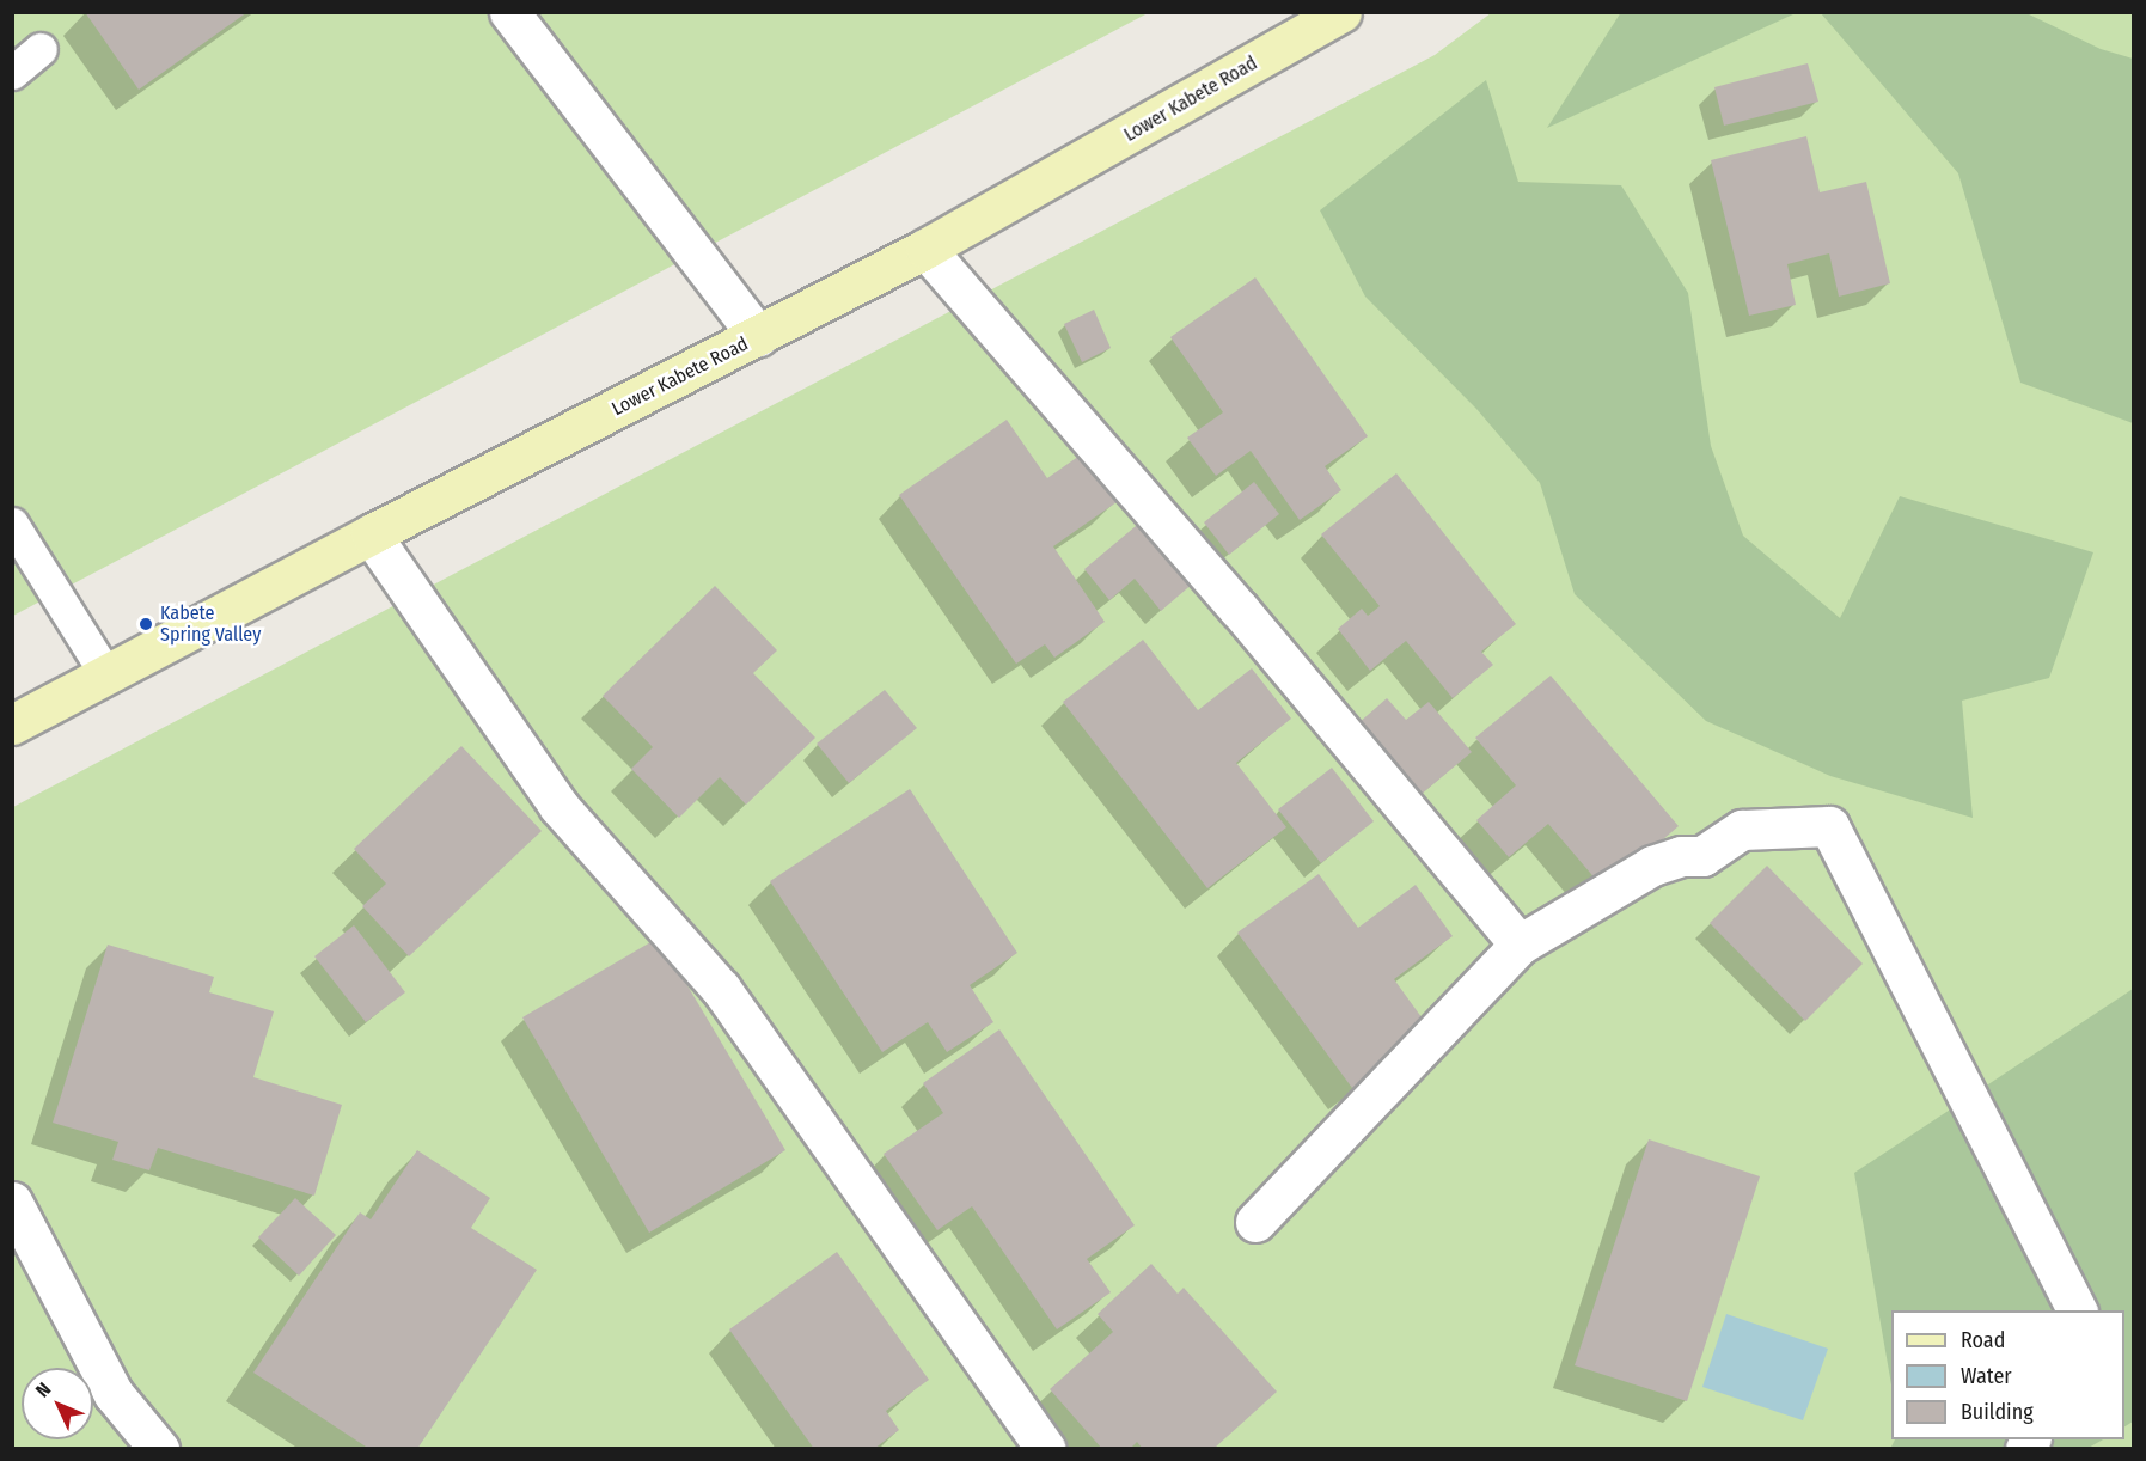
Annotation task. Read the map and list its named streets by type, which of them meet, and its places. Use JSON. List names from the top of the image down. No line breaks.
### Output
{"streets":{"main road":["Lower Kabete Road"]},"places":["Kabete Spring Valley"],"legend":["Road","Water","Building"],"north":"top left"}
